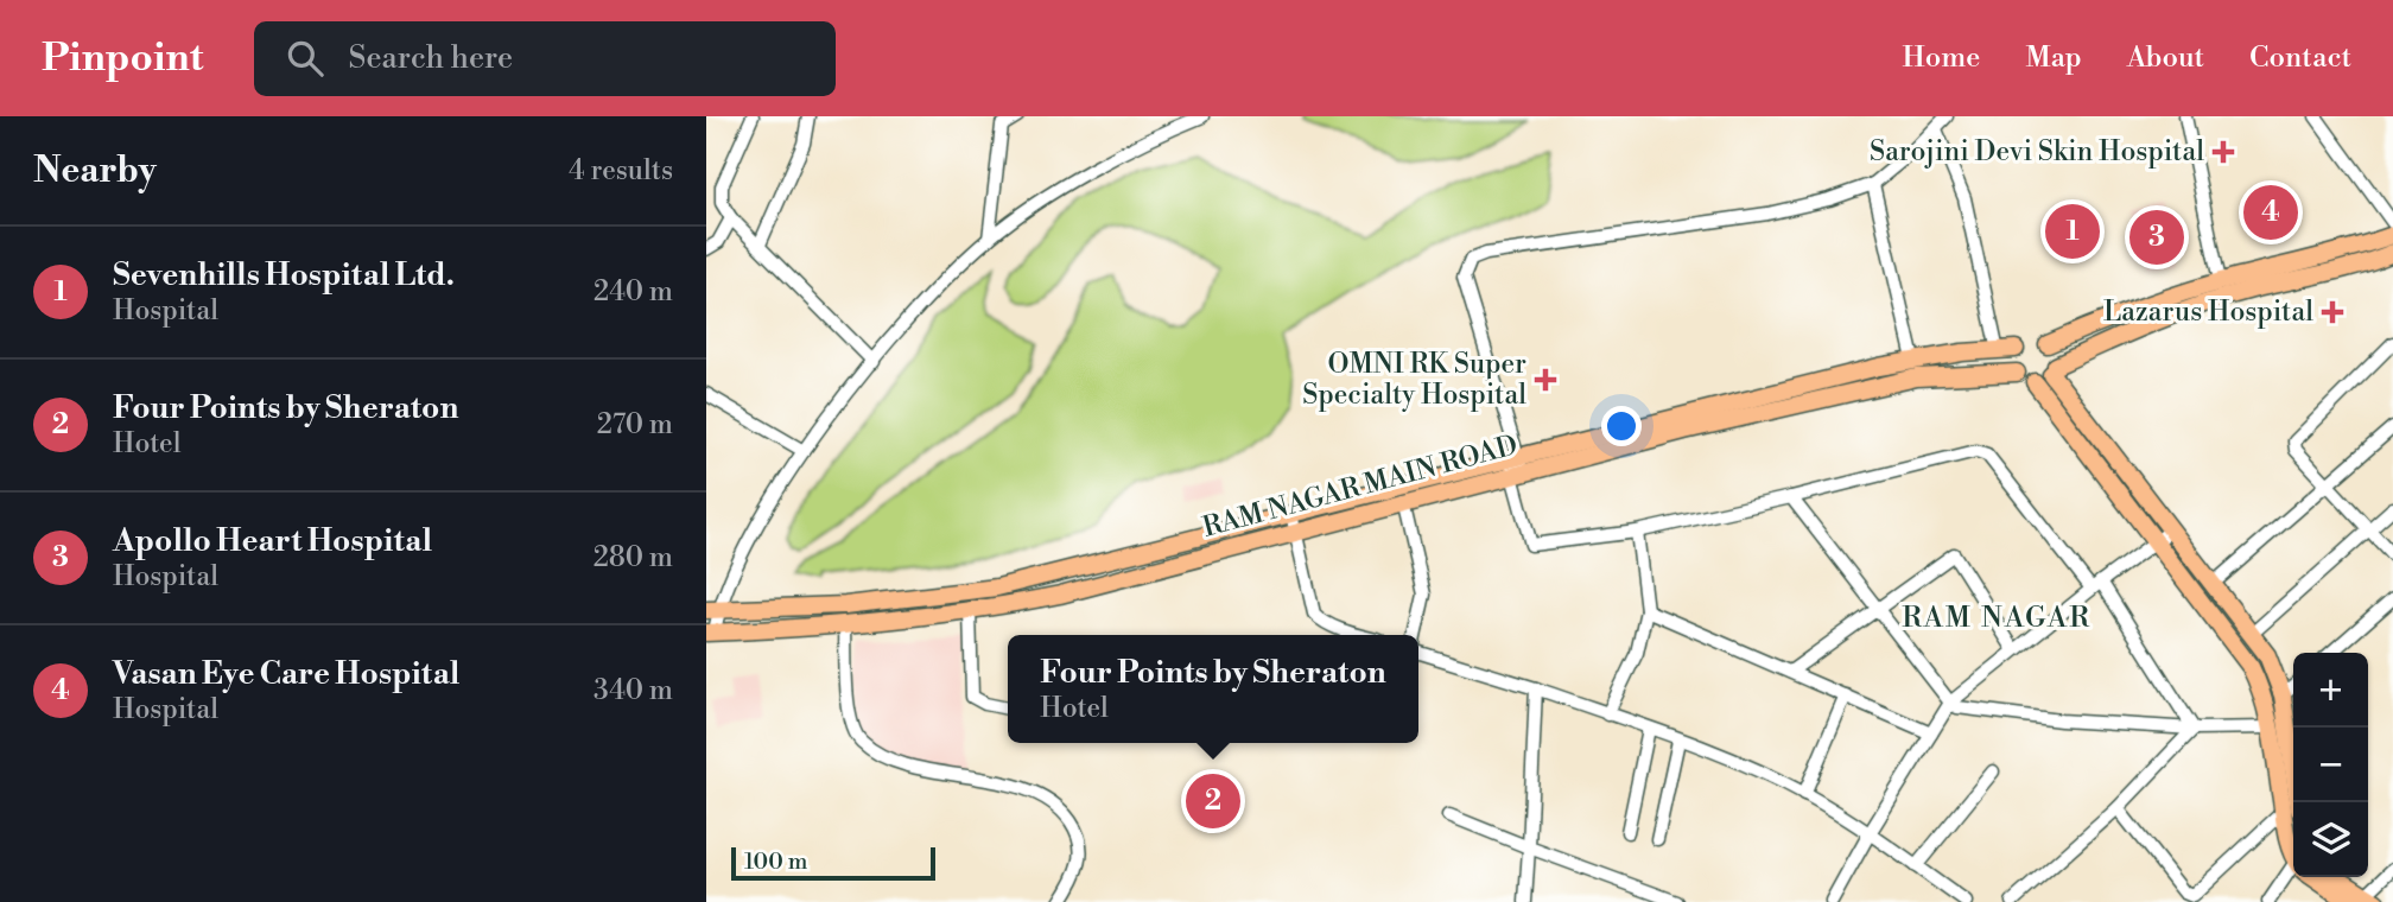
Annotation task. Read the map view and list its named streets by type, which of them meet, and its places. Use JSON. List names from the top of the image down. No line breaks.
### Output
{"streets":{"main road":["RAM NAGAR MAIN ROAD"]},"districts":["RAM NAGAR"],"places":{"health":["Sarojini Devi Skin Hospital","Lazarus Hospital","OMNI RK Super Specialty Hospital"]},"scale_bar":"100 m","page":{"header":"Pinpoint","search":"Search here","nav":["Home","Map","About","Contact"],"heading":["Nearby","4 results"],"pins":["4","1","3","2"],"list":[{"mark":"1","name":"Sevenhills Hospital Ltd.","note":"Hospital","value":"240 m"},{"mark":"2","name":"Four Points by Sheraton","note":"Hotel","value":"270 m"},{"mark":"3","name":"Apollo Heart Hospital","note":"Hospital","value":"280 m"},{"mark":"4","name":"Vasan Eye Care Hospital","note":"Hospital","value":"340 m"}],"popup":["Four Points by Sheraton","Hotel"],"map_buttons":["+","−"],"scale":"100 m"}}
